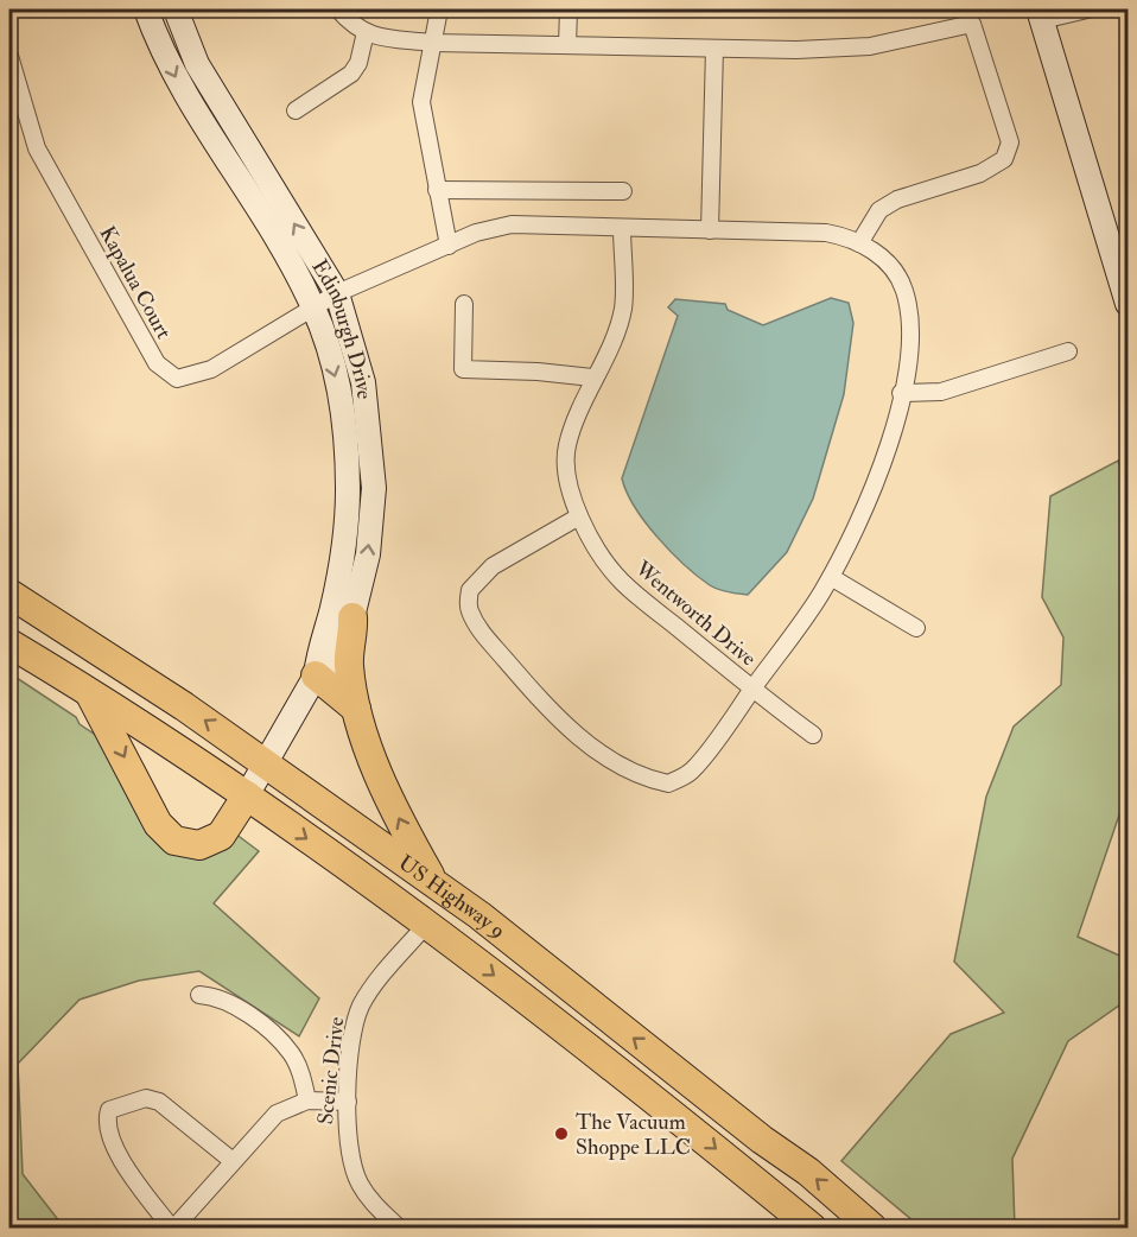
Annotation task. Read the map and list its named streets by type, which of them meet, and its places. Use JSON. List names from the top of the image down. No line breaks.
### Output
{"streets":{"highway":["US Highway 9"],"main road":["Edinburgh Drive"],"street":["Kapalua Court","Wentworth Drive","Scenic Drive"]},"crossings":[["Kapalua Court","Edinburgh Drive"],["Kapalua Court","Wentworth Drive"],["Edinburgh Drive","Wentworth Drive"],["Edinburgh Drive","US Highway 9"],["US Highway 9","Scenic Drive"]],"places":["The Vacuum Shoppe LLC"]}
